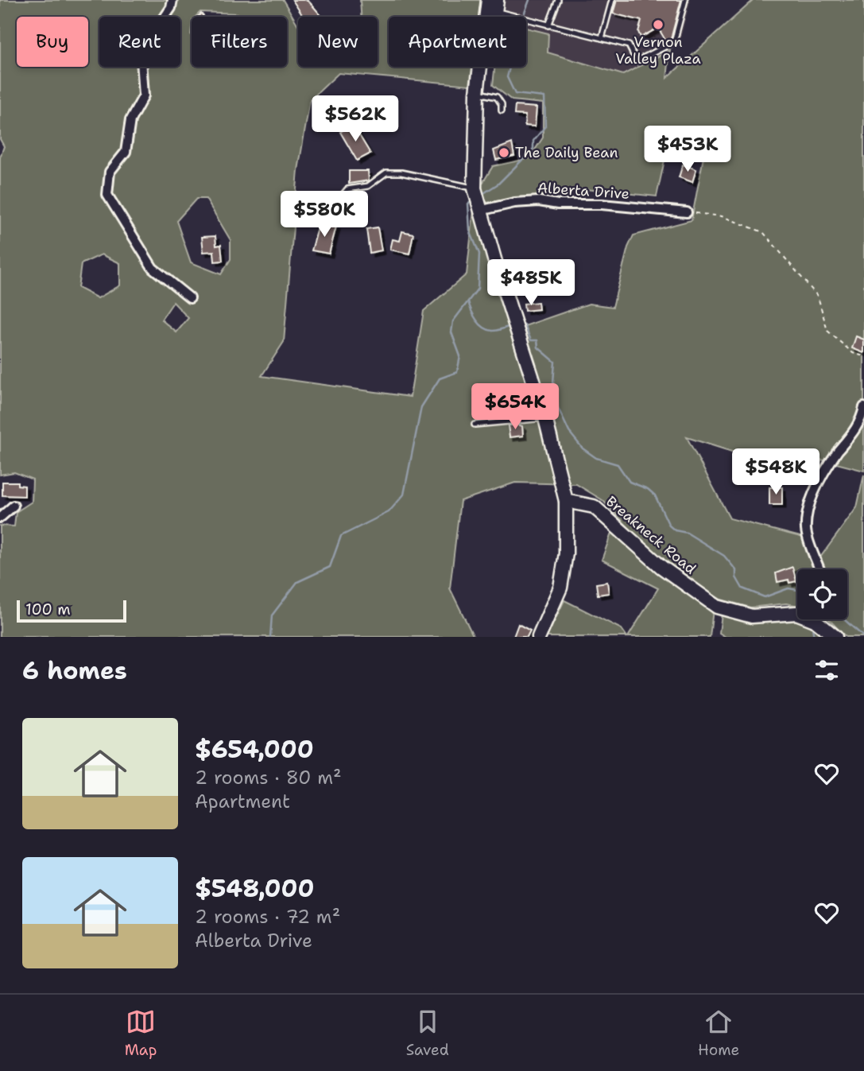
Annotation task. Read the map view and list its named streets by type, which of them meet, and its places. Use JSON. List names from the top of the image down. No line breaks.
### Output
{"streets":{"main road":["Breakneck Road"],"street":["Alberta Drive"]},"places":["Vernon Valley Plaza","The Daily Bean"],"scale_bar":"100 m","page":{"chip":["Buy","Rent","Filters","New","Apartment"],"price":["$562K","$453K","$580K","$485K","$654K","$548K"],"scale":"100 m","heading":"6 homes","list":[{"name":"$654,000","note":"2 rooms · 80 m² · Apartment"},{"name":"$548,000","note":"2 rooms · 72 m² · Alberta Drive"}],"tabs":["Map","Saved","Home"]}}
